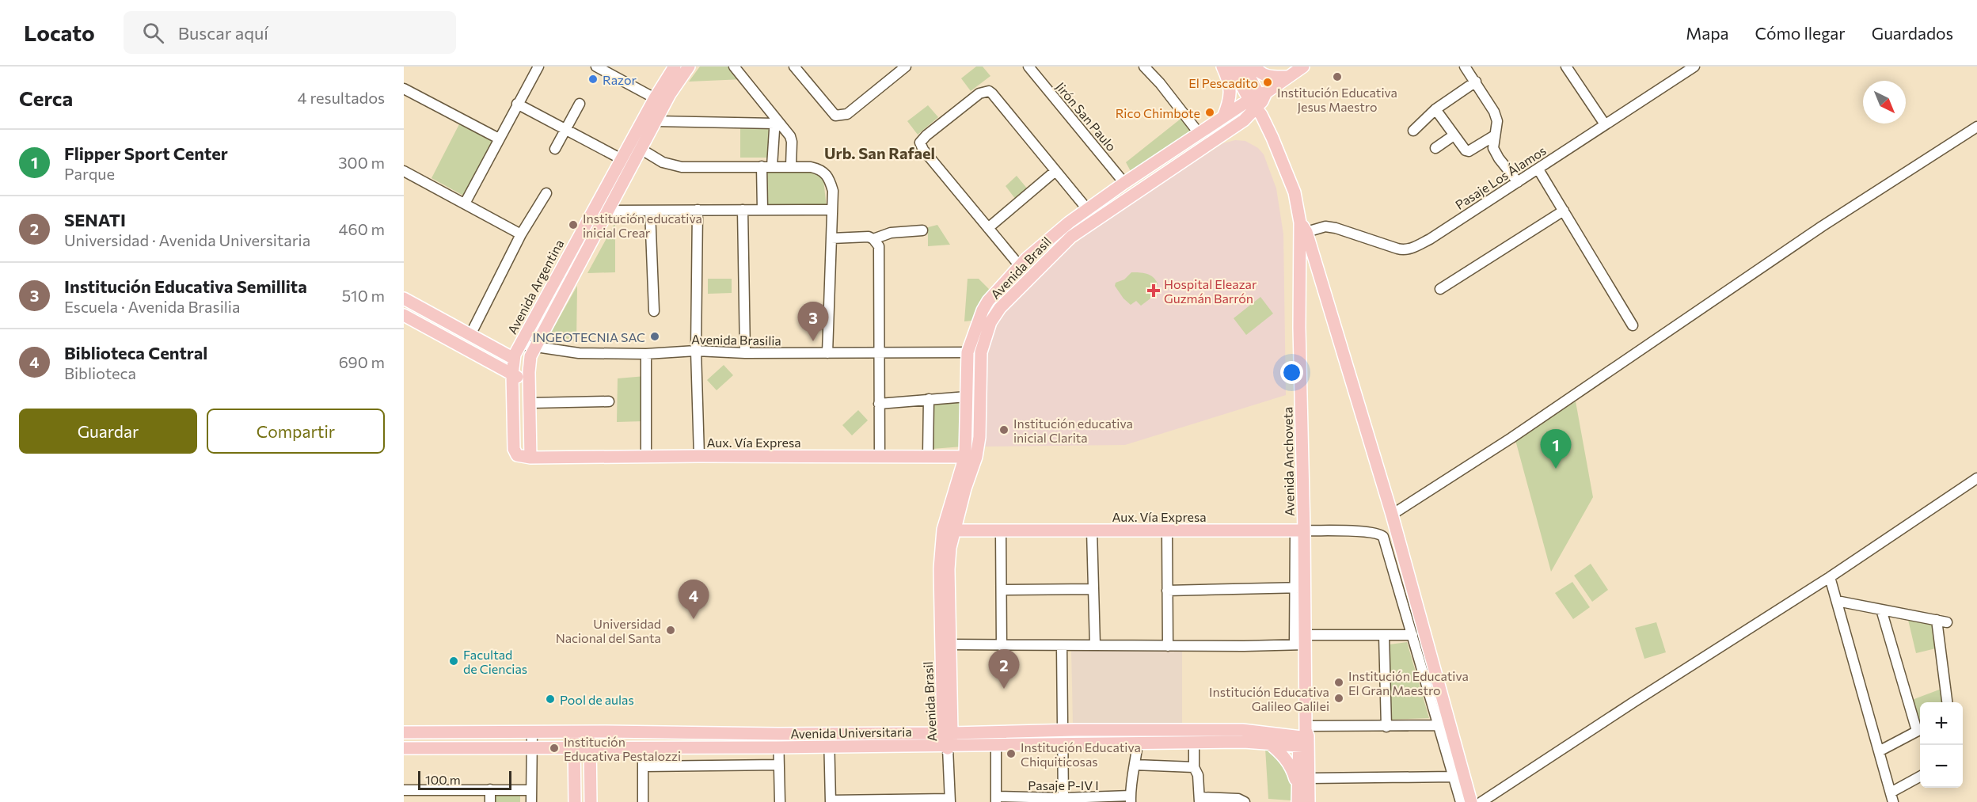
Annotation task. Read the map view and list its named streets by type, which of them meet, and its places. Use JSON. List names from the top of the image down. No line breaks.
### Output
{"streets":{"main road":["Avenida Brasil","Avenida Argentina","Aux. Vía Expresa","Avenida Anchoveta","Avenida Universitaria"],"street":["Jirón San Paulo","Pasaje Los Álamos","Avenida Brasilia","Pasaje P-IV I"]},"crossings":[["Jirón San Paulo","Avenida Brasil"],["Pasaje Los Álamos","Avenida Anchoveta"],["Avenida Brasil","Avenida Brasilia"],["Avenida Brasil","Aux. Vía Expresa"],["Avenida Brasil","Avenida Anchoveta"],["Avenida Brasil","Avenida Universitaria"],["Avenida Argentina","Avenida Brasilia"],["Avenida Argentina","Aux. Vía Expresa"],["Aux. Vía Expresa","Avenida Anchoveta"],["Avenida Anchoveta","Avenida Universitaria"]],"districts":["Urb. San Rafael"],"places":{"other":["Institución Educativa Jesus Maestro","Razor","El Pescadito","Rico Chimbote","Institución educativa inicial Crear","INGEOTECNIA SAC","Institución educativa inicial Clarita","Universidad Nacional del Santa","Facultad de Ciencias","Institución Educativa El Gran Maestro","Institución Educativa Galileo Galilei","Pool de aulas","Institución Educativa Pestalozzi","Institución Educativa Chiquiticosas"],"health":["Hospital Eleazar Guzmán Barrón"]},"scale_bar":"100 m","north":"bottom right","page":{"header":"Locato","search":"Buscar aquí","nav":["Mapa","Cómo llegar","Guardados"],"heading":["Cerca","4 resultados"],"list":[{"mark":"1","name":"Flipper Sport Center","note":"Parque","value":"300 m"},{"mark":"2","name":"SENATI","note":"Universidad · Avenida Universitaria","value":"460 m"},{"mark":"3","name":"Institución Educativa Semillita","note":"Escuela · Avenida Brasilia","value":"510 m"},{"mark":"4","name":"Biblioteca Central","note":"Biblioteca","value":"690 m"}],"pins":["3","1","4","2"],"buttons":["Guardar","Compartir"],"map_buttons":["+","−"],"scale":"100 m"}}
